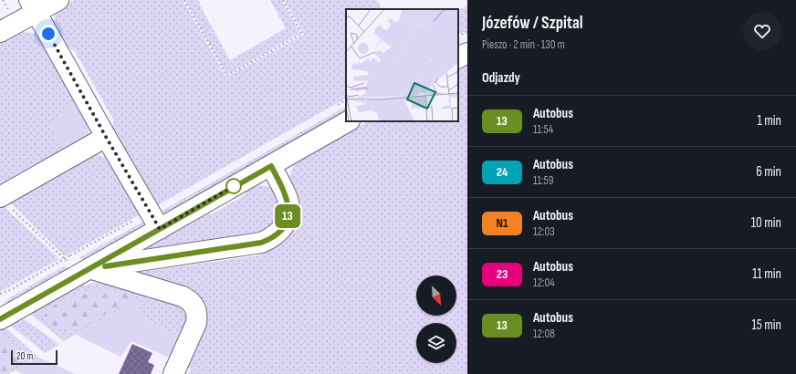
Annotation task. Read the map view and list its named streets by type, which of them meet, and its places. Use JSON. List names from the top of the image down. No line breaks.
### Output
{"lines":["bus line 13"],"scale_bar":"20 m","north":"bottom right","page":{"on_map":"13","heading":[["Józefów / Szpital","Pieszo · 2 min · 130 m"],"Odjazdy"],"list":[{"mark":"13","name":"Autobus","note":"11:54","value":"1 min"},{"mark":"24","name":"Autobus","note":"11:59","value":"6 min"},{"mark":"N1","name":"Autobus","note":"12:03","value":"10 min"},{"mark":"23","name":"Autobus","note":"12:04","value":"11 min"},{"mark":"13","name":"Autobus","note":"12:08","value":"15 min"}],"scale":"20 m"}}
